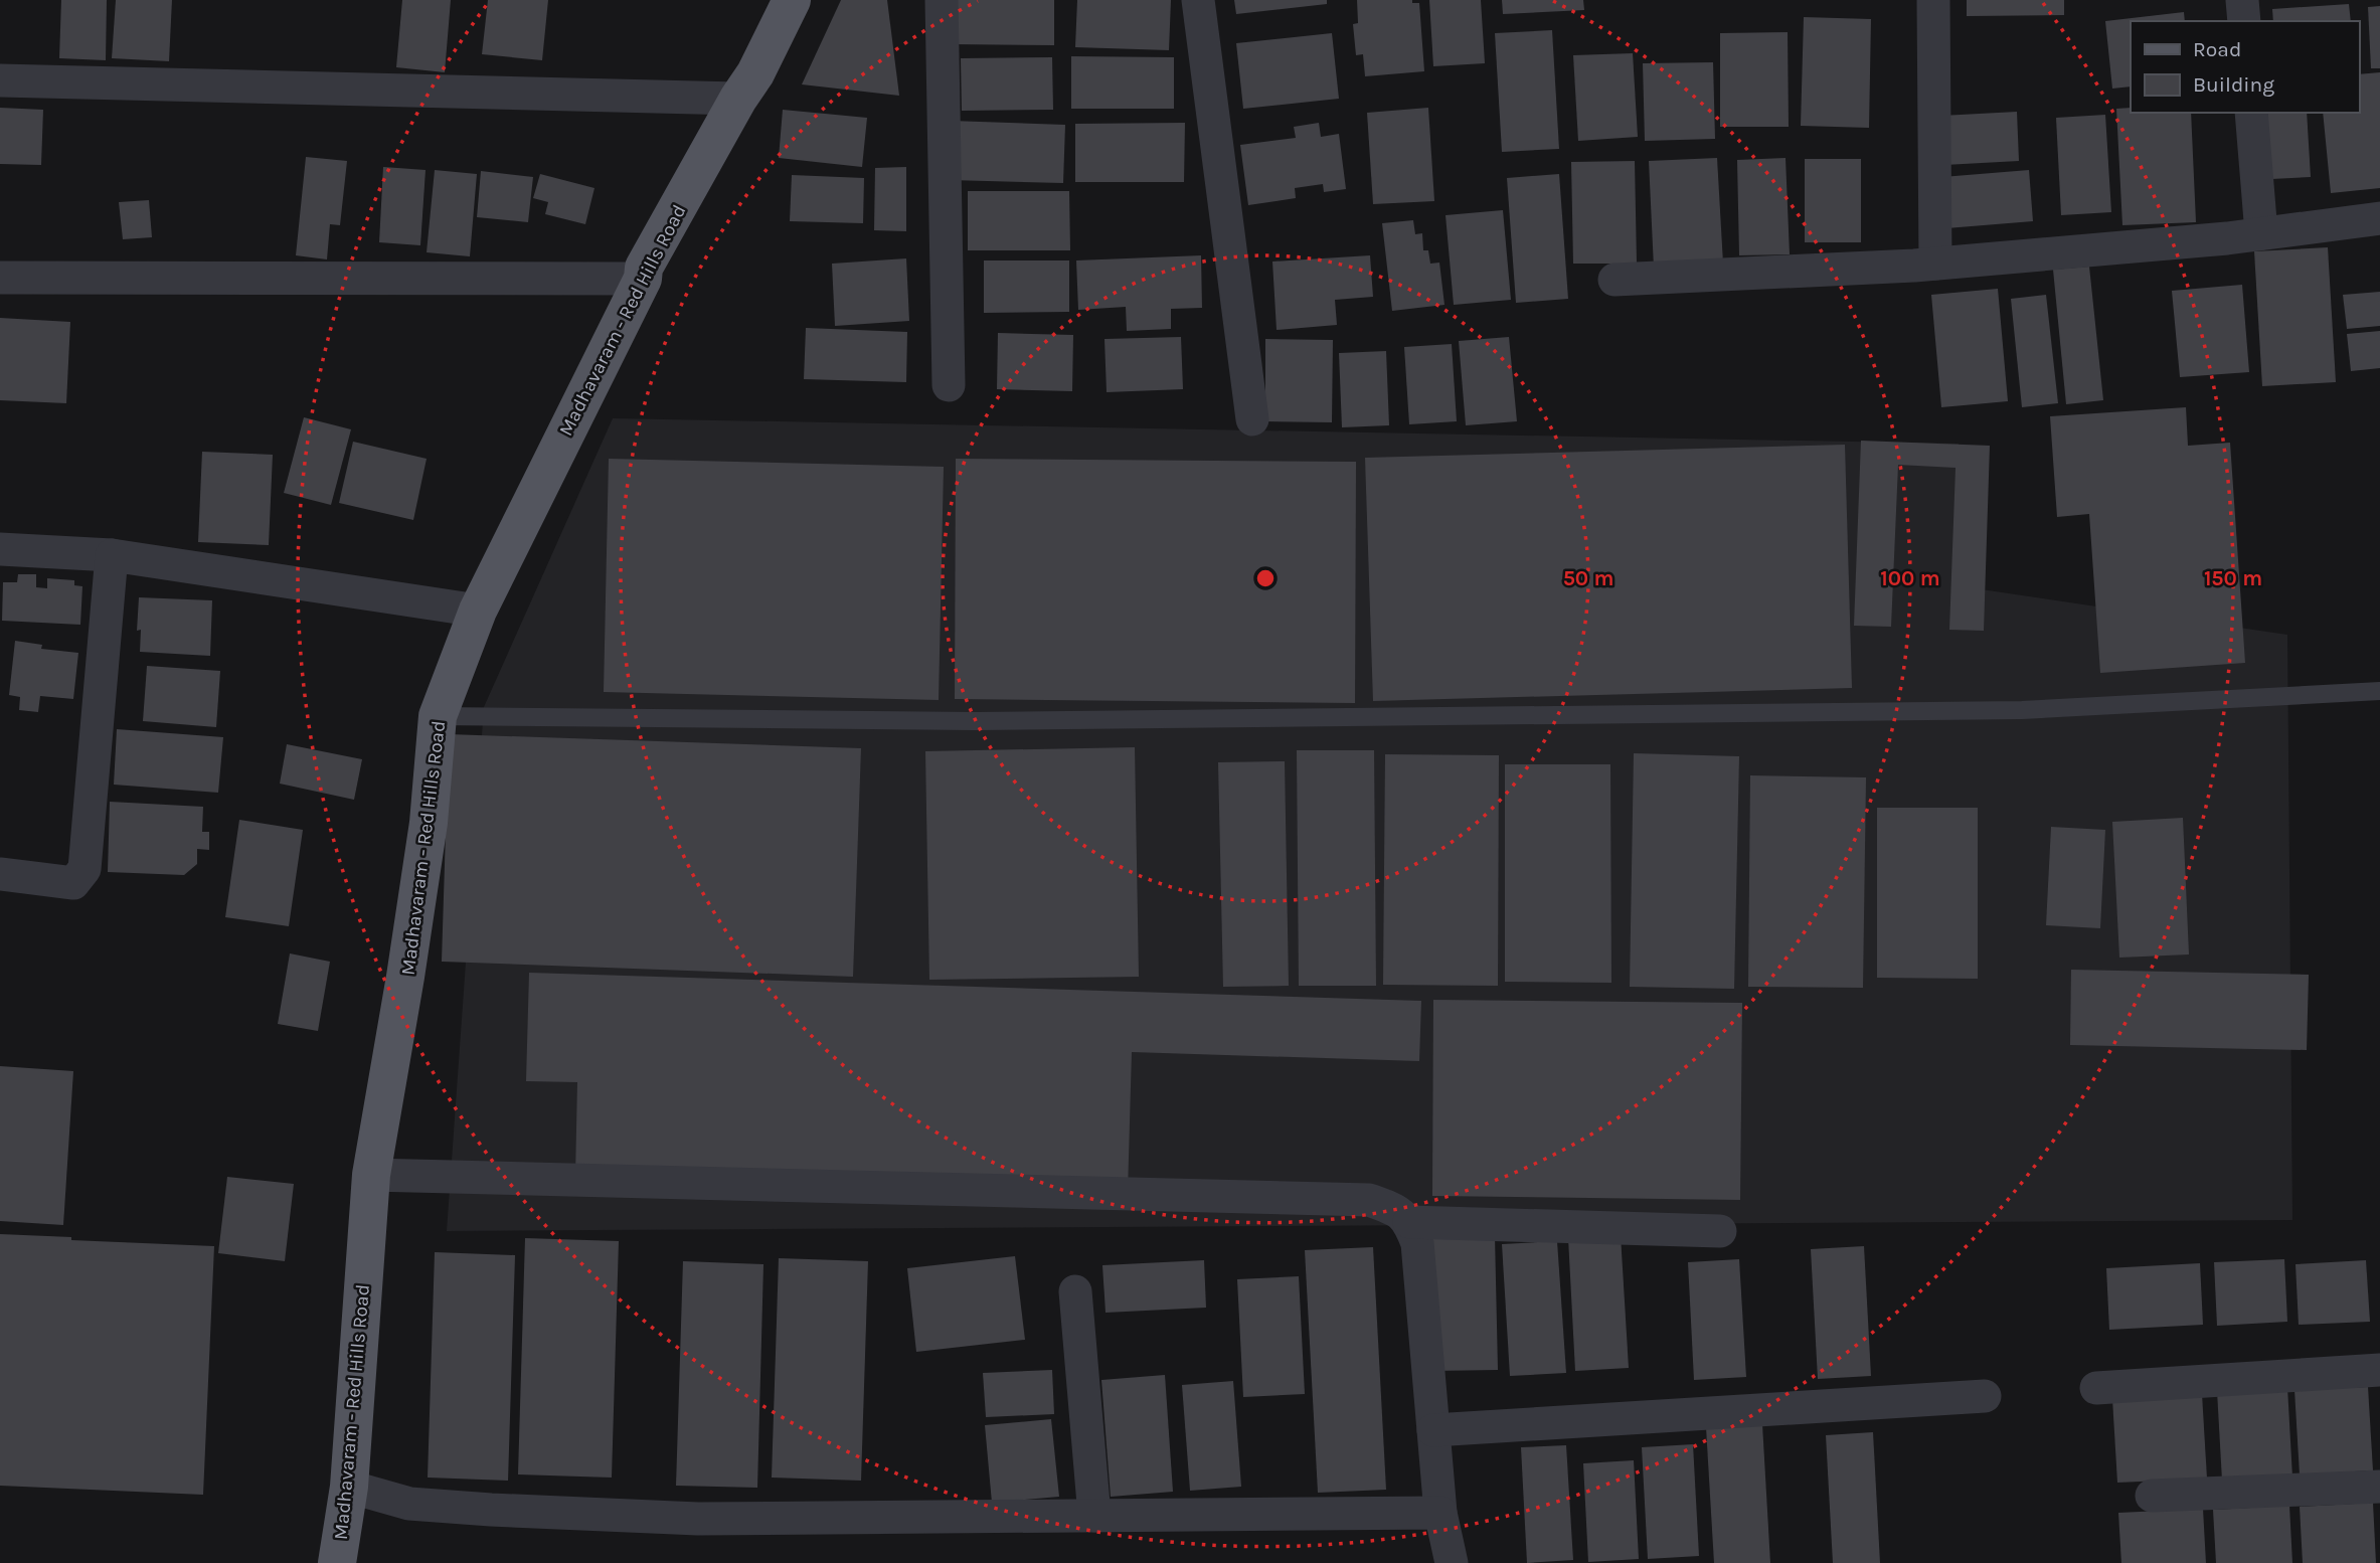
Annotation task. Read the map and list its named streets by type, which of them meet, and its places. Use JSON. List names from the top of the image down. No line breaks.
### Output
{"streets":{"main road":["Madhavaram - Red Hills Road"]},"legend":["Road","Building"],"rings":["50 m","100 m","150 m"]}
